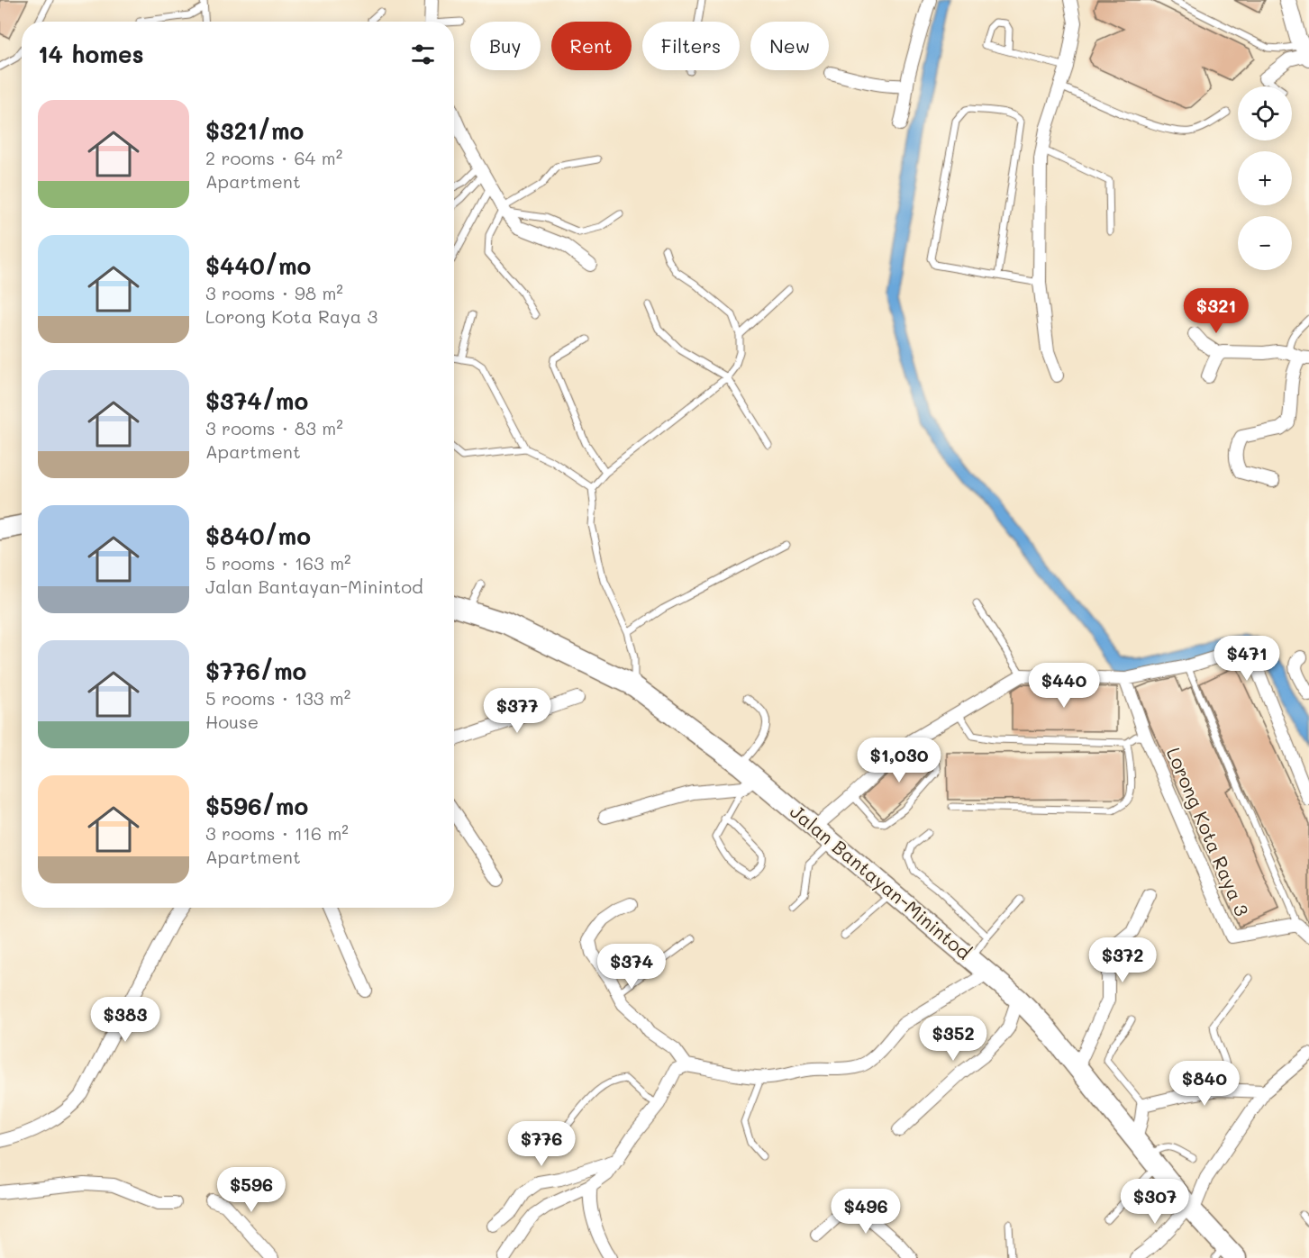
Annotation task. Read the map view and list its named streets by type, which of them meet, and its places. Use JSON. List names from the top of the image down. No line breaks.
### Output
{"streets":{"main road":["Jalan Bantayan-Minintod"],"street":["Lorong Kota Raya 3"]},"page":{"chip":["Buy","Rent","Filters","New"],"heading":"14 homes","map_buttons":["+","−"],"list":[{"name":"$321/mo","note":"2 rooms · 64 m² · Apartment"},{"name":"$440/mo","note":"3 rooms · 98 m² · Lorong Kota Raya 3"},{"name":"$374/mo","note":"3 rooms · 83 m² · Apartment"},{"name":"$840/mo","note":"5 rooms · 163 m² · Jalan Bantayan-Minintod"},{"name":"$776/mo","note":"5 rooms · 133 m² · House"},{"name":"$596/mo","note":"3 rooms · 116 m² · Apartment"}],"price":["$321","$471","$440","$377","$1,030","$372","$374","$383","$352","$840","$776","$596","$307","$496"]}}
